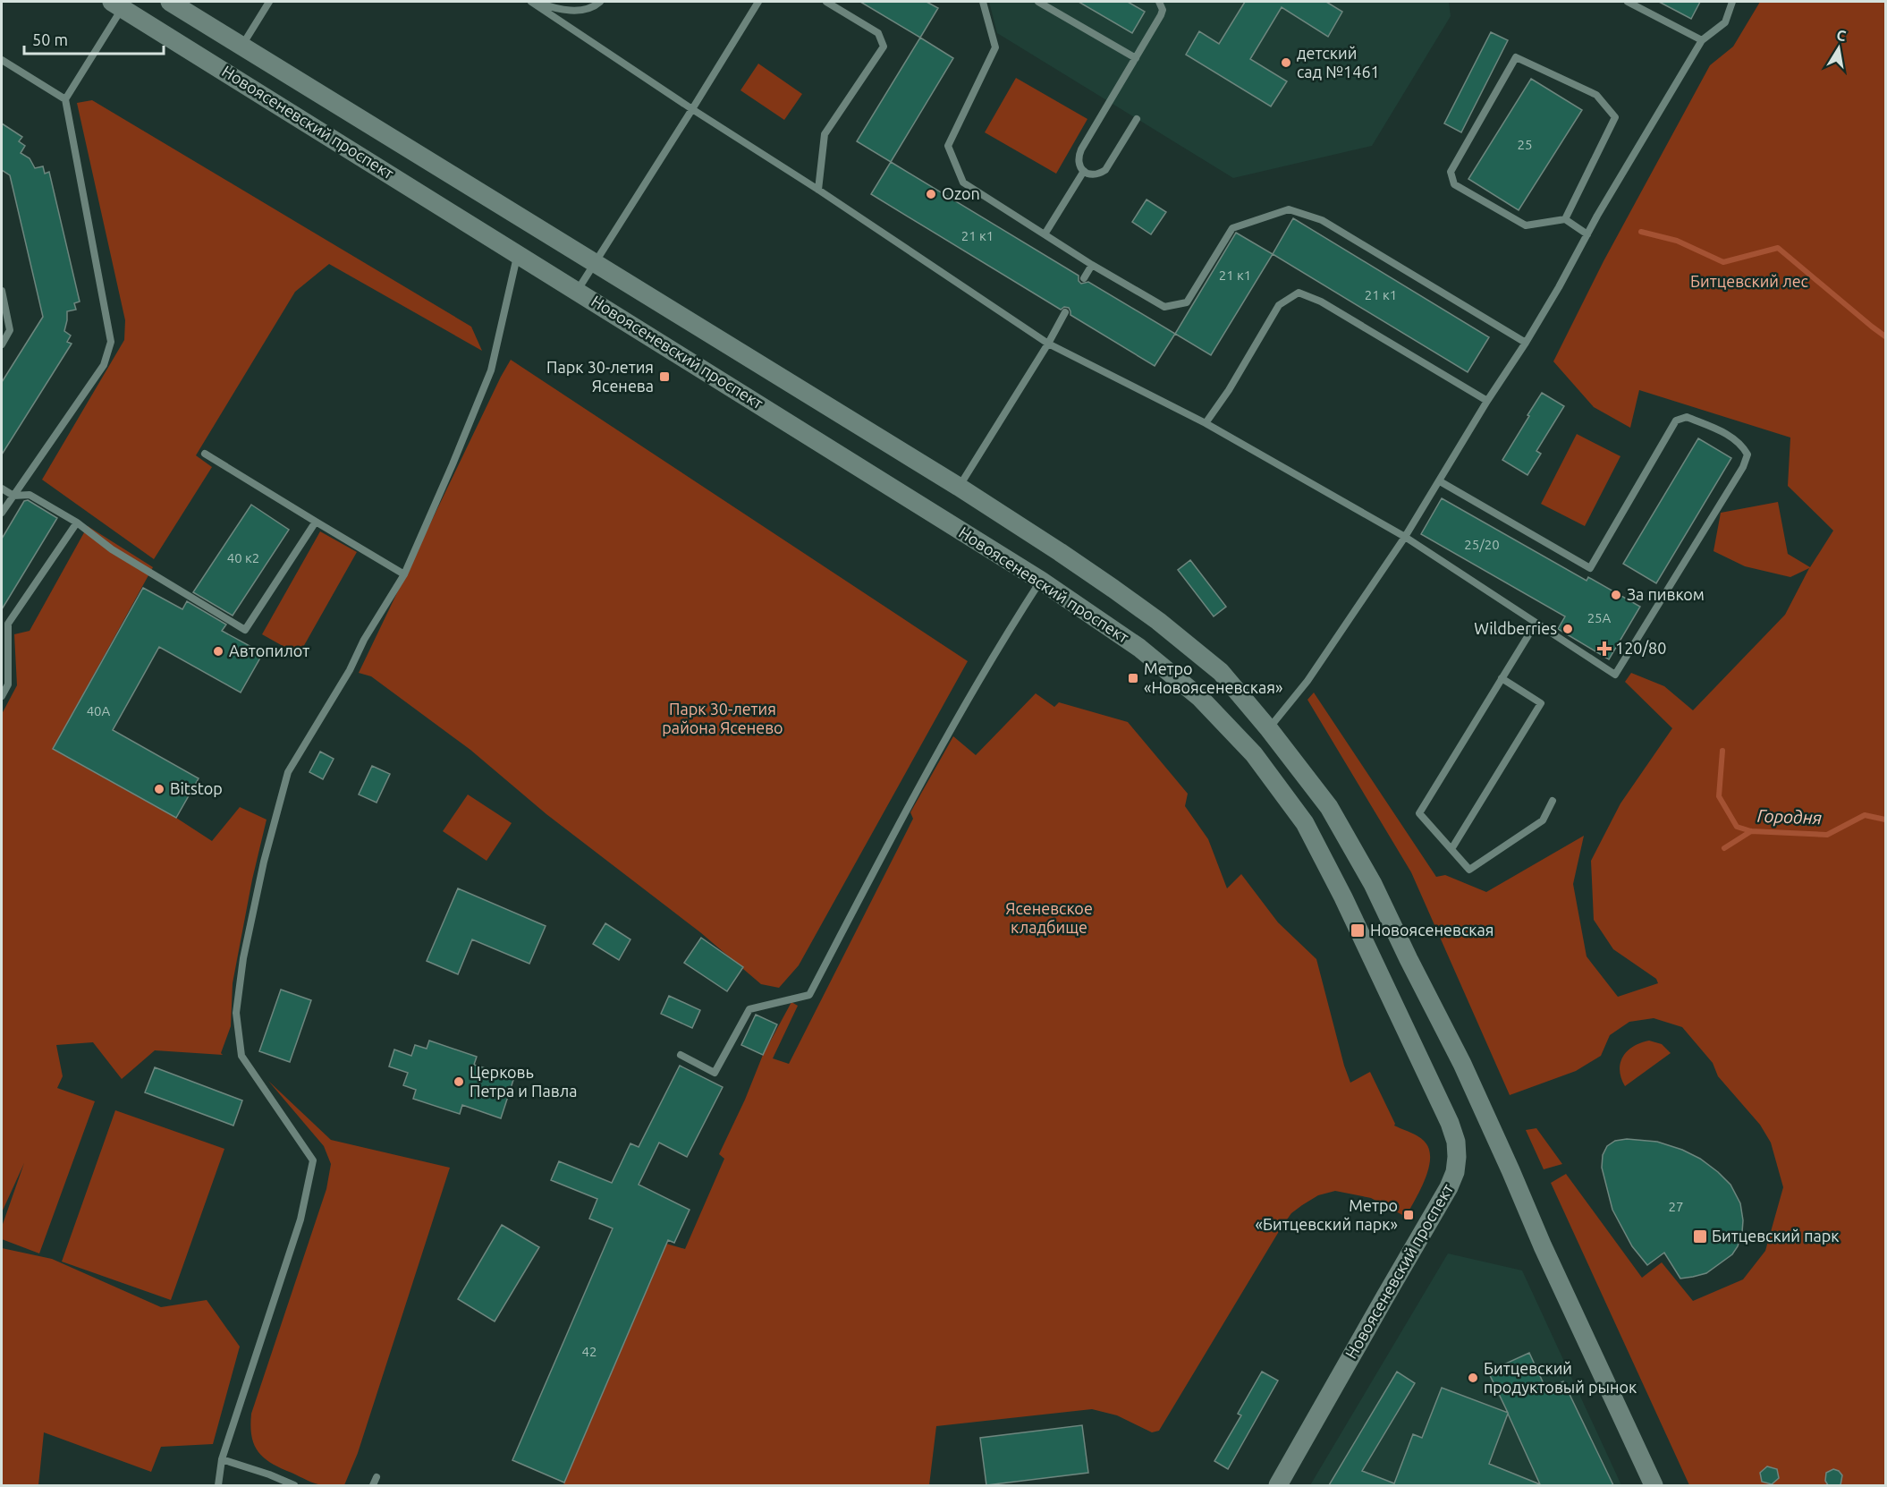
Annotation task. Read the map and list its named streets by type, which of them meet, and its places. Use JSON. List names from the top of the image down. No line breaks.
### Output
{"streets":{"street":["Новоясеневский проспект"]},"water":["Городня"],"parks":["Битцевский лес","Парк 30-летия района Ясенево","Ясеневское кладбище"],"places":{"other":["детский сад №1461","Ozon","За пивком","Wildberries","Автопилот","Bitstop","Церковь Петра и Павла","Битцевский продуктовый рынок"],"transit":["Парк 30-летия Ясенева","Метро «Новоясеневская»","Новоясеневская","Метро «Битцевский парк»","Битцевский парк"],"health":["120/80"]},"house_numbers":["25","21 к1","21 к1","21 к1","25/20","40 к2","25А","40А","27","42"],"scale_bar":"50 m","north":"top"}
